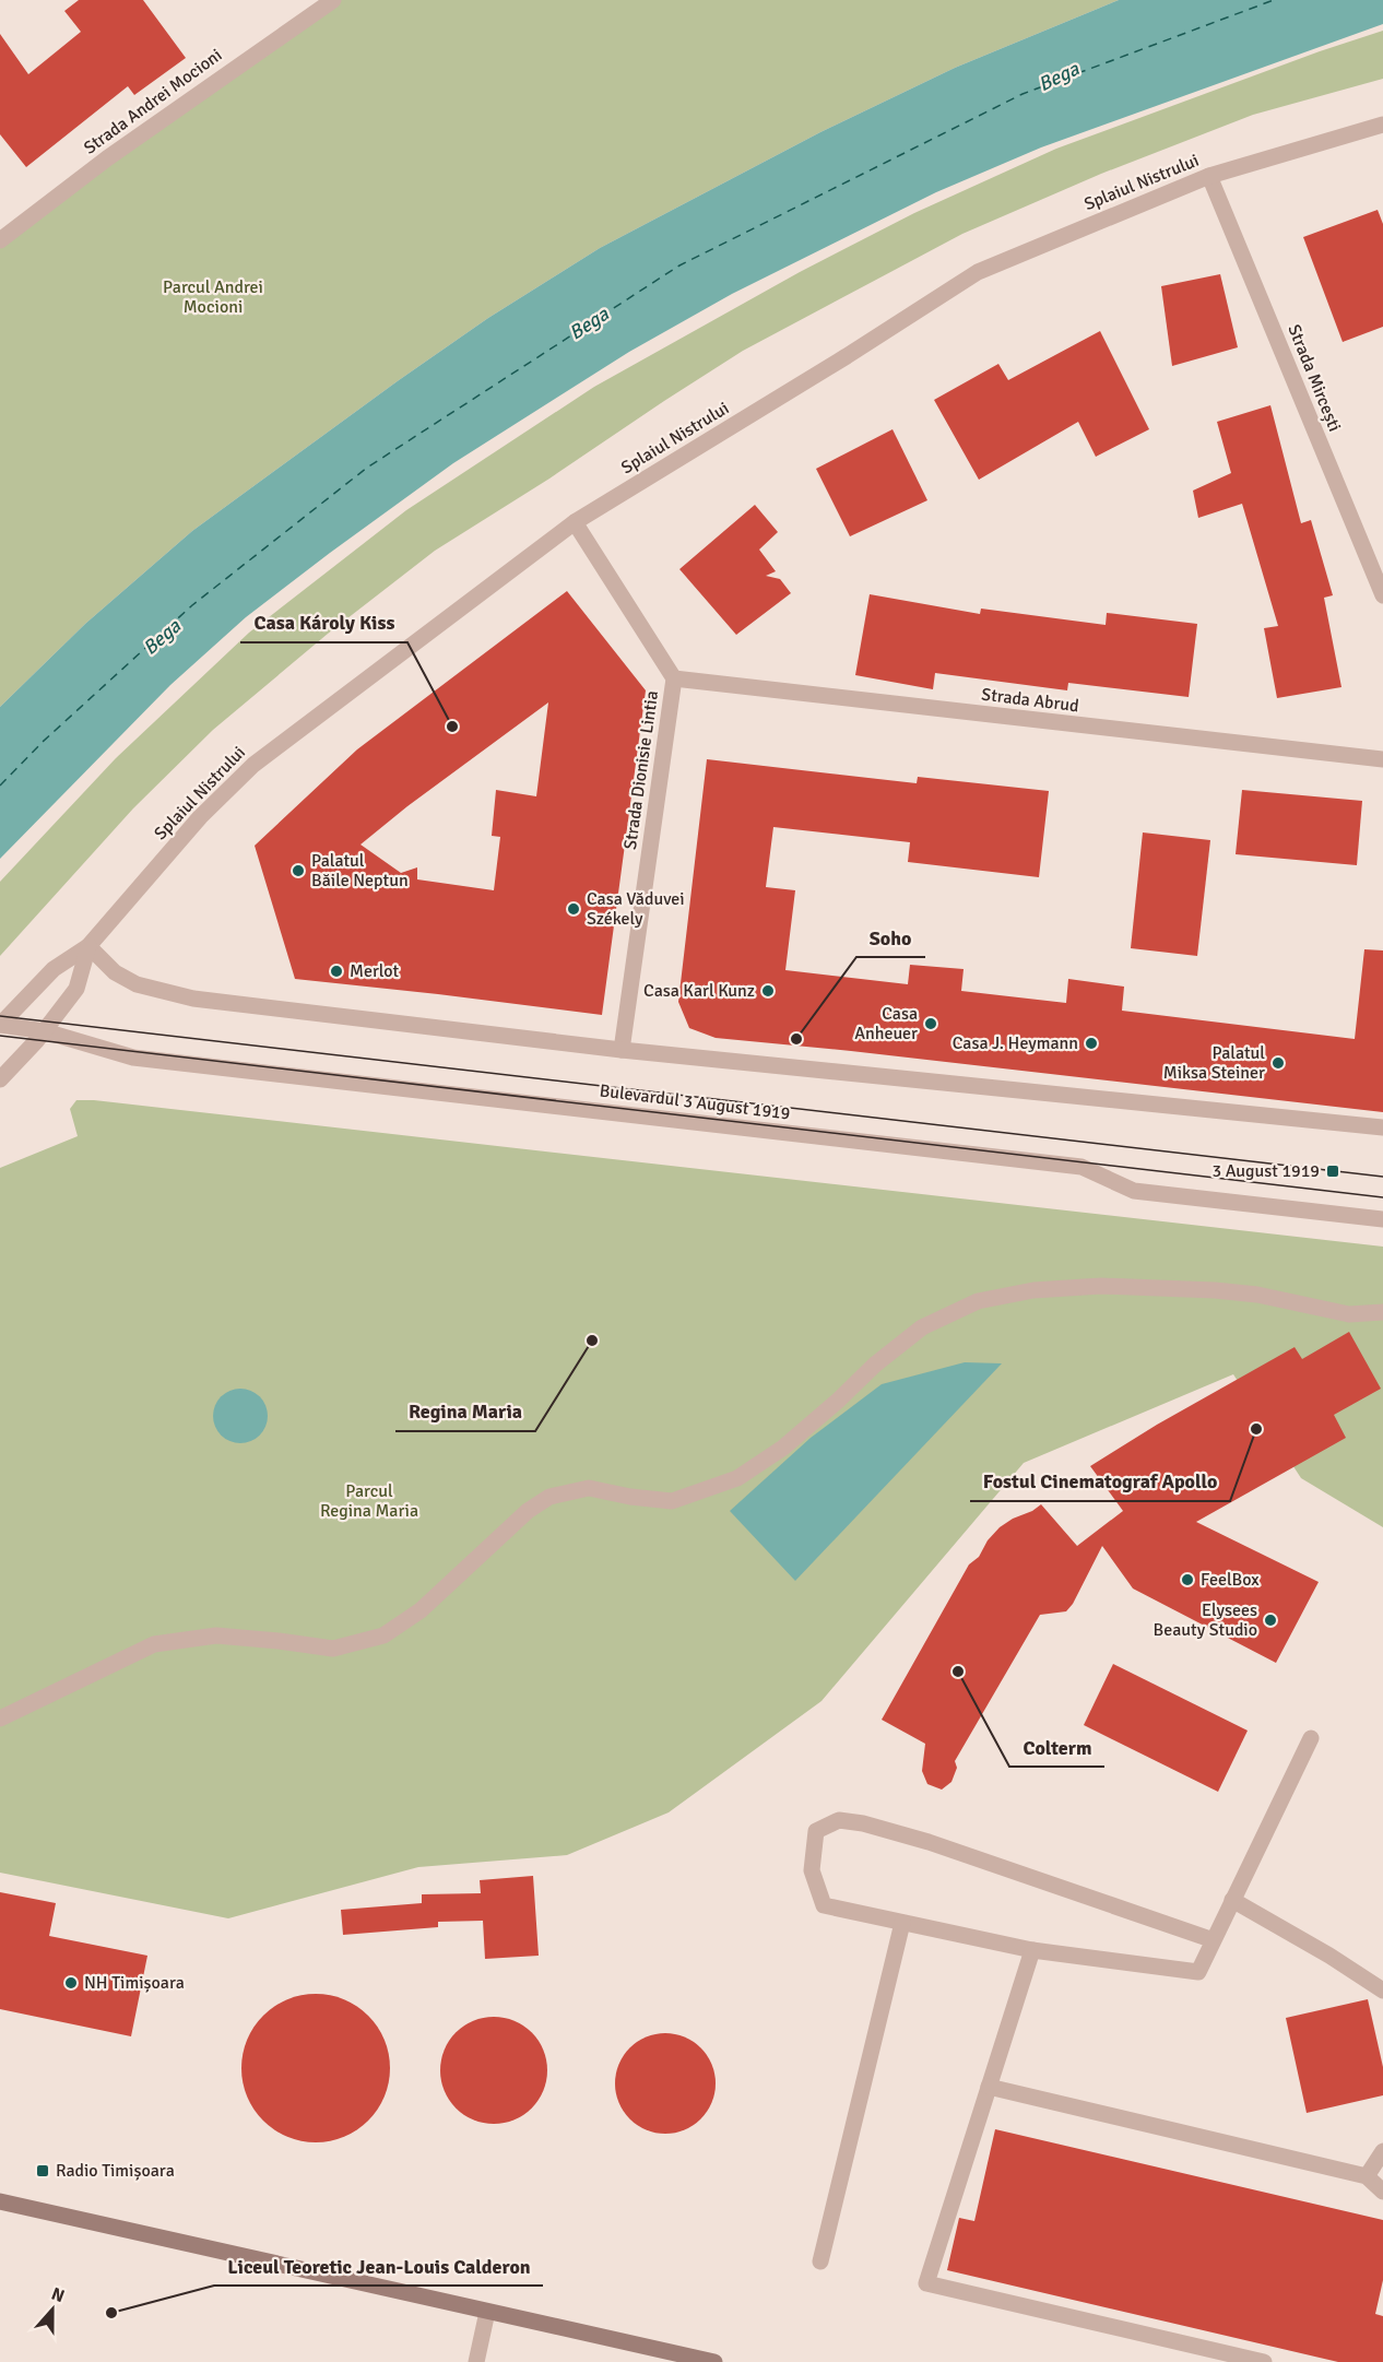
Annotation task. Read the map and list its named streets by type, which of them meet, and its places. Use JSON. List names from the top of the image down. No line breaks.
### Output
{"streets":{"street":["Strada Andrei Mocioni","Splaiul Nistrului","Strada Mircești","Strada Abrud","Strada Dionisie Lintia","Bulevardul 3 August 1919"]},"crossings":[["Splaiul Nistrului","Strada Mircești"],["Splaiul Nistrului","Strada Dionisie Lintia"],["Splaiul Nistrului","Bulevardul 3 August 1919"],["Strada Abrud","Strada Dionisie Lintia"]],"water":["Bega"],"parks":["Parcul Andrei Mocioni","Parcul Regina Maria"],"places":{"other":["Casa Károly Kiss","Palatul Băile Neptun","Casa Văduvei Székely","Merlot","Casa Karl Kunz","Casa Anheuer","Soho","Casa J. Heymann","Palatul Miksa Steiner","Regina Maria","Fostul Cinematograf Apollo","FeelBox","Elysees Beauty Studio","Colterm","NH Timișoara","Liceul Teoretic Jean-Louis Calderon"],"transit":["3 August 1919","Radio Timișoara"]},"north":"top"}
